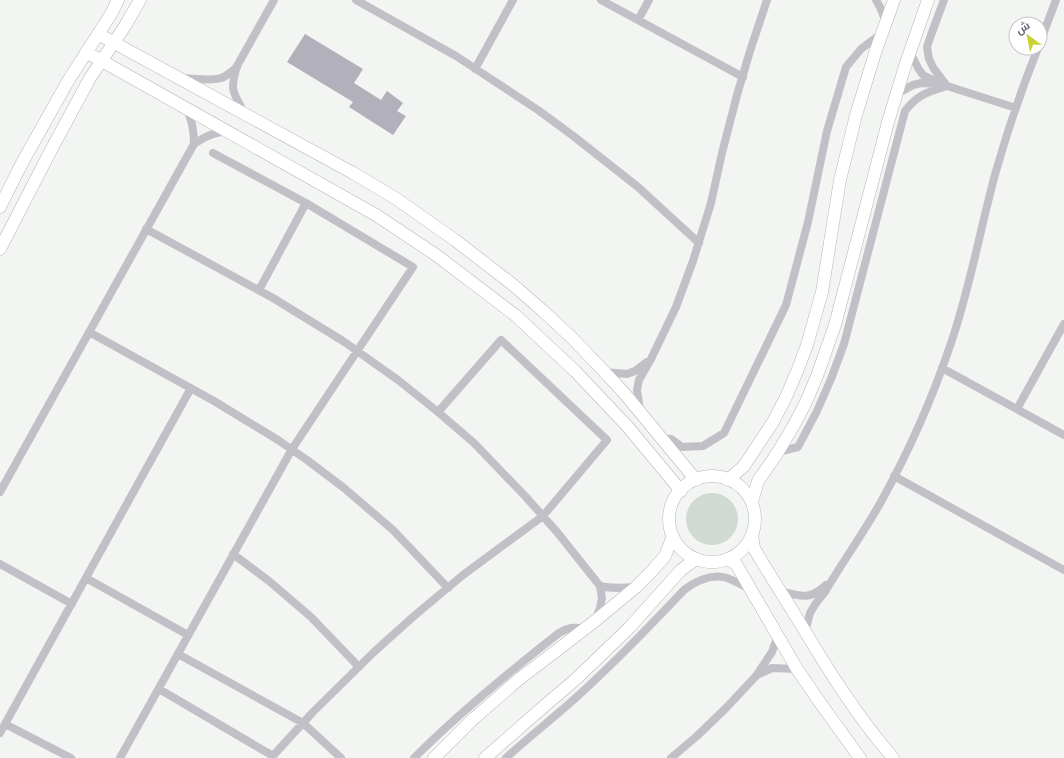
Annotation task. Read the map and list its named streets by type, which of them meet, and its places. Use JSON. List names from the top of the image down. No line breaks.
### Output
{"north":"top left"}
